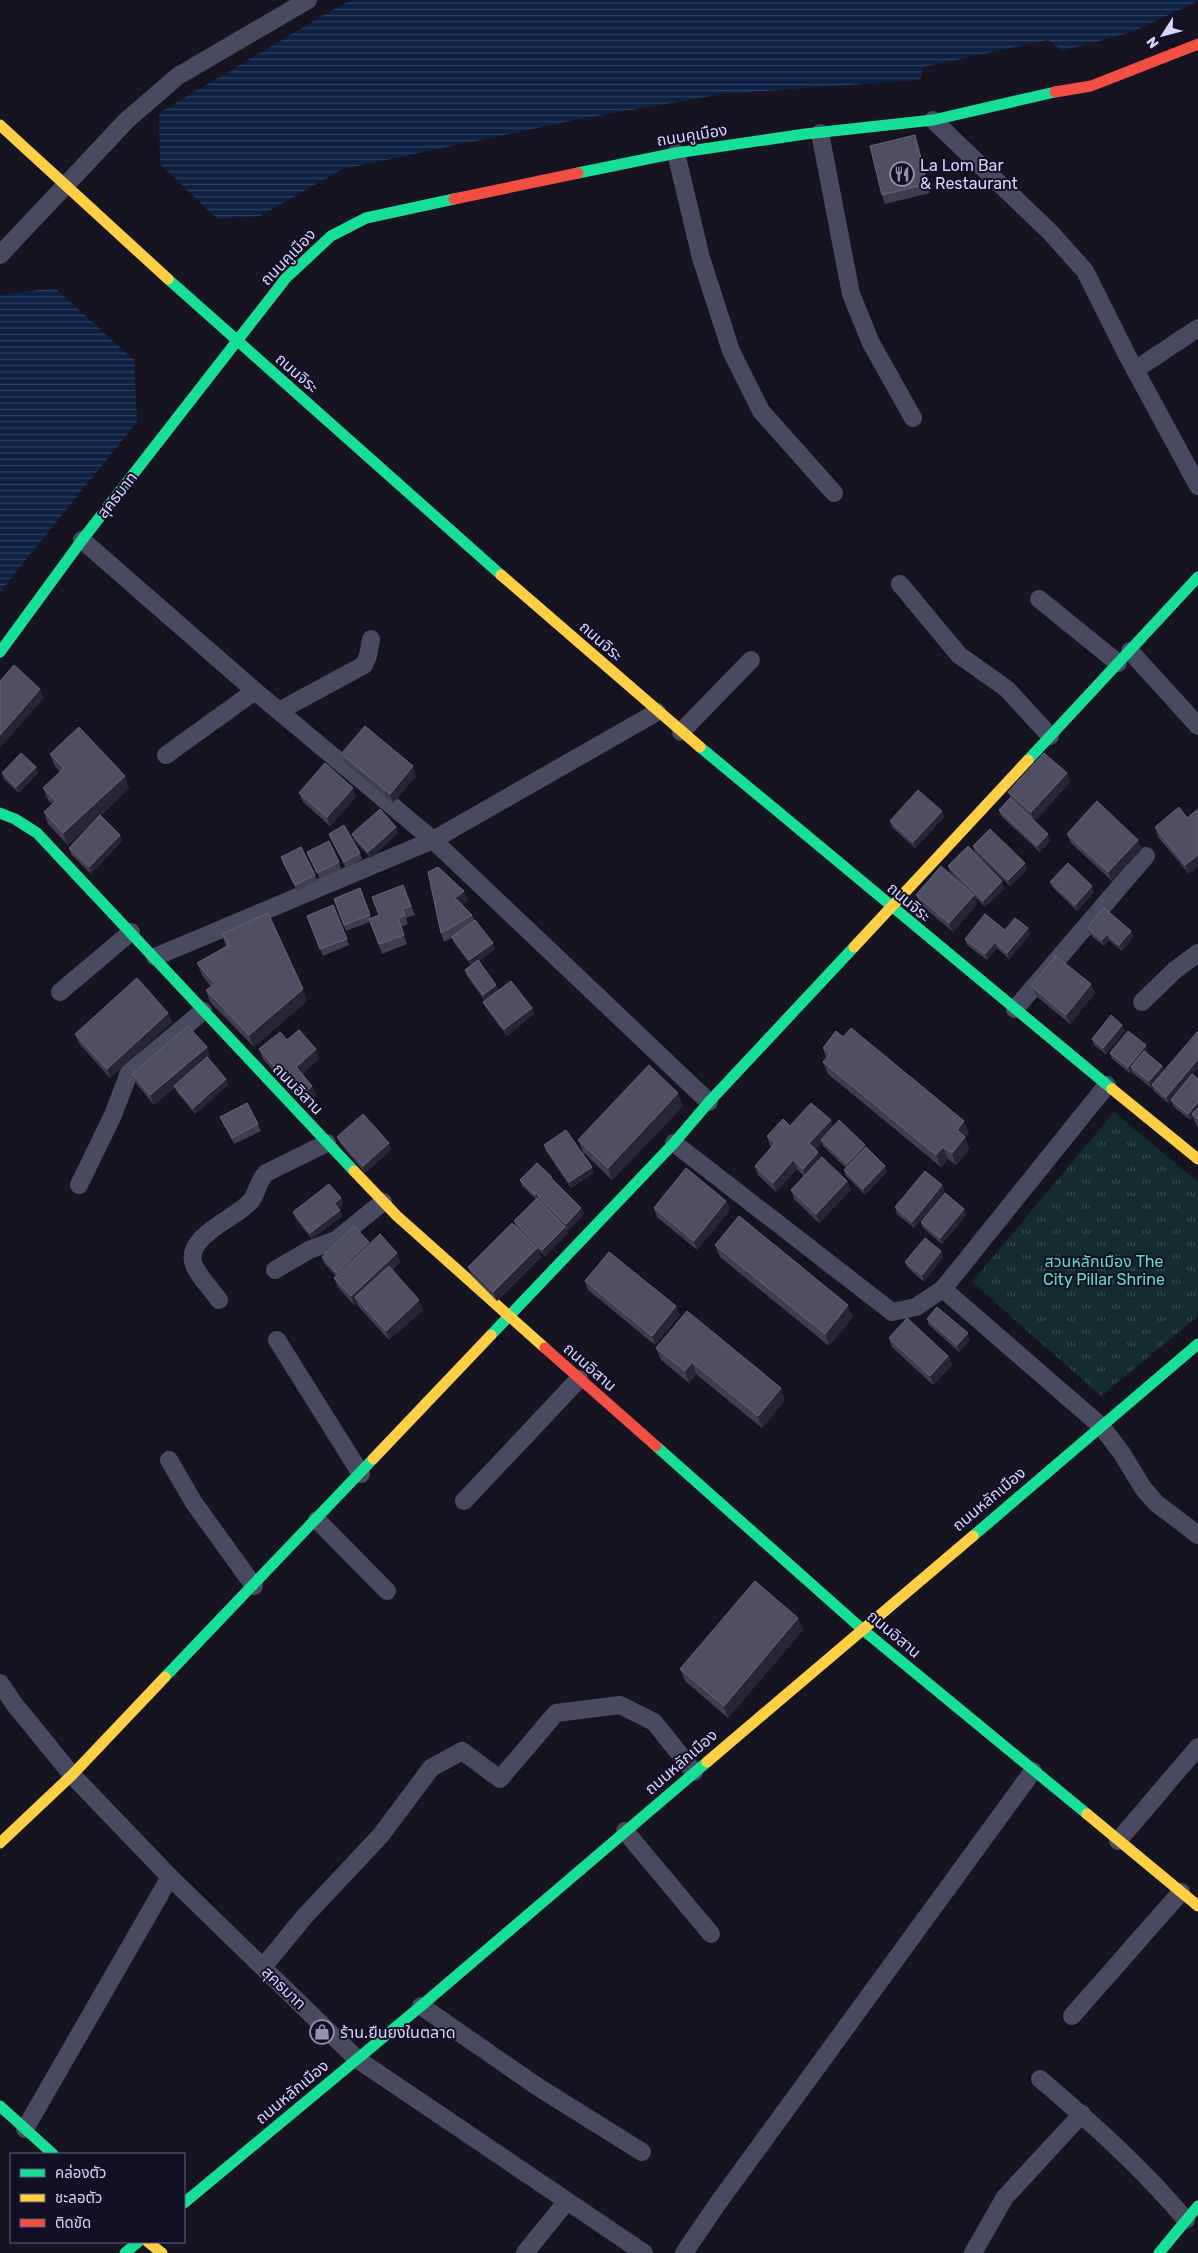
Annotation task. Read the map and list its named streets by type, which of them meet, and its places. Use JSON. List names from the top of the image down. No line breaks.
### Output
{"streets":{"street":["ถนนคูเมือง","ถนนจิระ","สุคธมาท","ถนนอิสาน","ถนนหลักเมือง"]},"crossings":[["ถนนคูเมือง","ถนนจิระ"],["ถนนคูเมือง","สุคธมาท"],["ถนนจิระ","สุคธมาท"],["สุคธมาท","ถนนหลักเมือง"],["ถนนอิสาน","ถนนหลักเมือง"]],"parks":["สวนหลักเมือง The City Pillar Shrine"],"places":{"restaurant":["La Lom Bar & Restaurant"],"shop":["ร้าน.ยืนยงในตลาด"]},"legend":["คล่องตัว","ชะลอตัว","ติดขัด"],"north":"bottom left"}
